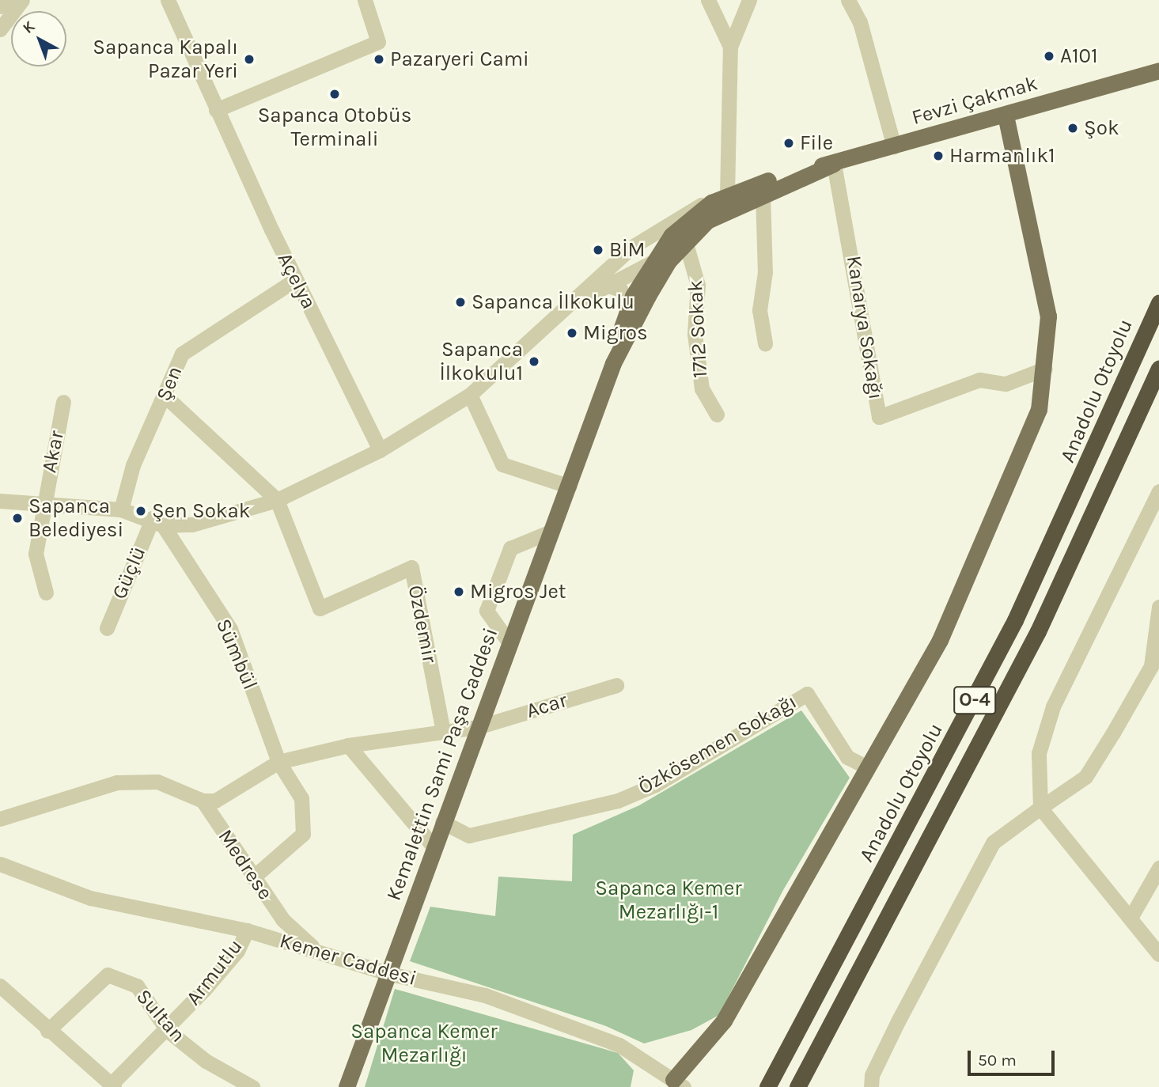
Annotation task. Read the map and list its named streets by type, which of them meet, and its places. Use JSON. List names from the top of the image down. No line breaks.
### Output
{"streets":{"highway":["Anadolu Otoyolu","O-4"],"main road":["Fevzi Çakmak","Kemalettin Sami Paşa Caddesi"],"street":["Açelya","Kanarya Sokağı","1712 Sokak","Şen","Akar","Güçlü","Özdemir","Sümbül","Acar","Özkösemen Sokağı","Medrese","Kemer Caddesi","Armutlu","Sultan"]},"crossings":[["Fevzi Çakmak","Kanarya Sokağı"],["Fevzi Çakmak","Kemalettin Sami Paşa Caddesi"],["Açelya","Şen"],["Kanarya Sokağı","Kemalettin Sami Paşa Caddesi"],["1712 Sokak","Kemalettin Sami Paşa Caddesi"],["Güçlü","Sümbül"],["Özdemir","Acar"],["Sümbül","Acar"],["Sümbül","Medrese"],["Acar","Kemalettin Sami Paşa Caddesi"],["Acar","Medrese"],["Özkösemen Sokağı","Kemalettin Sami Paşa Caddesi"],["Kemalettin Sami Paşa Caddesi","Kemer Caddesi"],["Medrese","Kemer Caddesi"],["Kemer Caddesi","Armutlu"],["Armutlu","Sultan"]],"parks":["Sapanca Kemer Mezarlığı-1","Sapanca Kemer Mezarlığı"],"places":["A101","Sapanca Kapalı Pazar Yeri","Pazaryeri Cami","Sapanca Otobüs Terminali","Şok","File","Harmanlık1","BİM","Sapanca İlkokulu","Migros","Sapanca İlkokulu1","Şen Sokak","Sapanca Belediyesi","Migros Jet"],"scale_bar":"50 m","north":"top left"}
